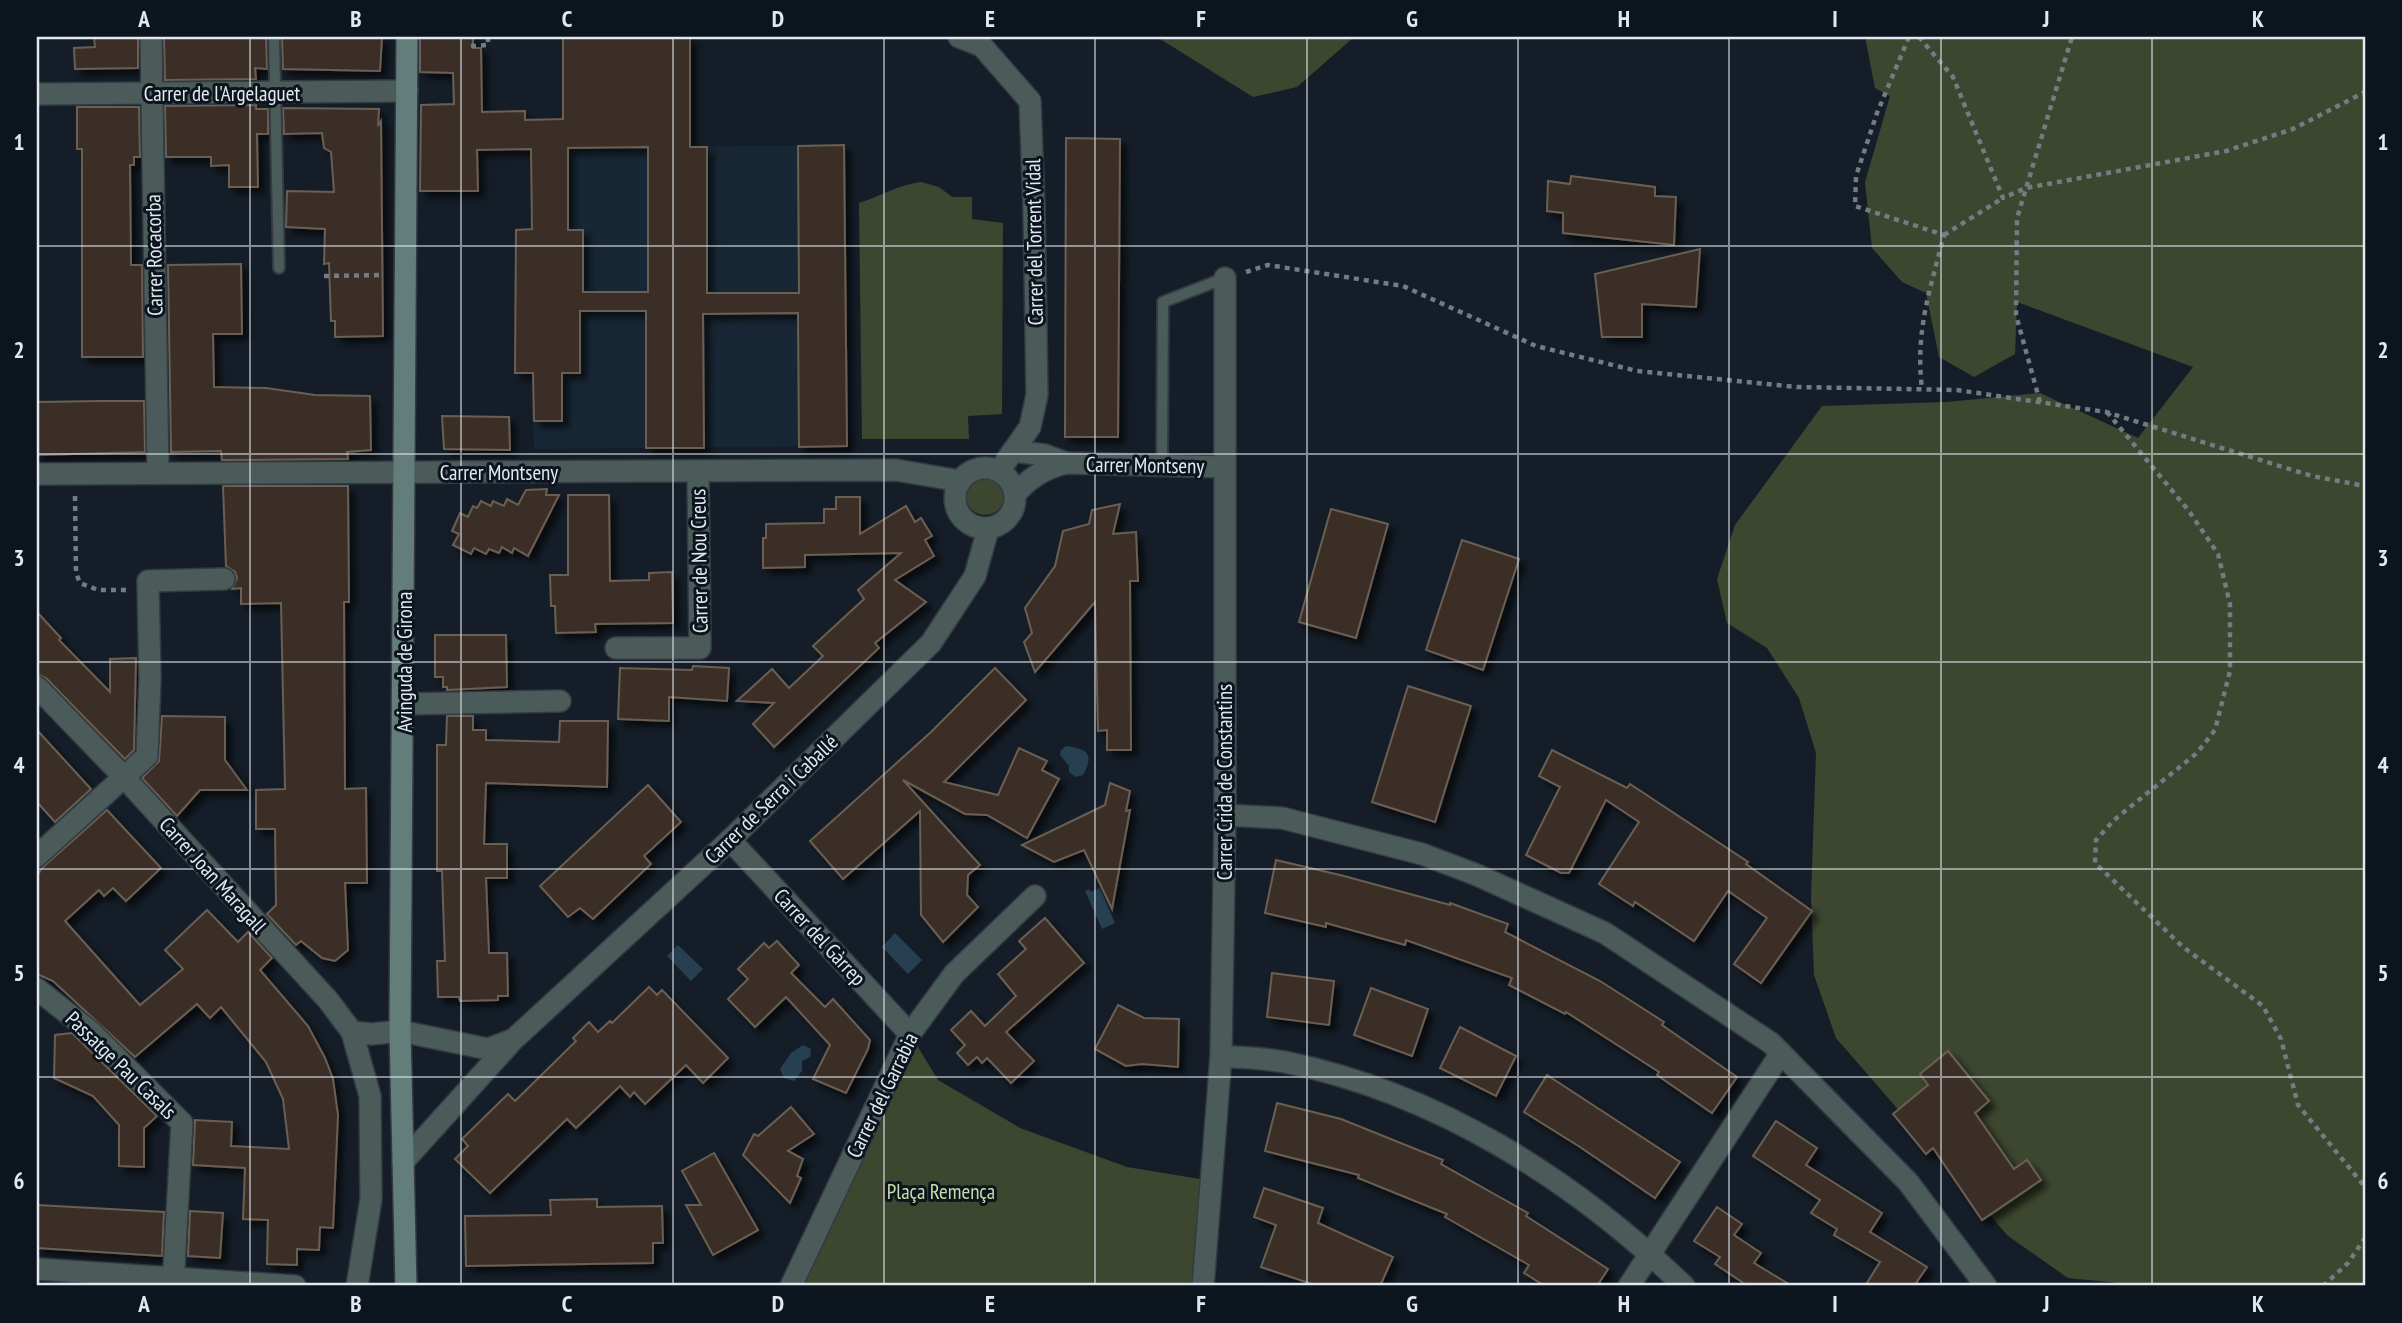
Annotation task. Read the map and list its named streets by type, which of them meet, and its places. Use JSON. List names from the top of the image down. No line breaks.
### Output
{"streets":{"main road":["Avinguda de Girona"],"street":["Carrer de l'Argelaguet","Carrer del Torrent Vidal","Carrer Rocacorba","Carrer Montseny","Carrer de Nou Creus","Carrer Crida de Constantins","Carrer de Serra i Caballé","Carrer Joan Maragall","Carrer del Gàrrep","Passatge Pau Casals","Carrer del Garrabia"]},"crossings":[["Carrer de l'Argelaguet","Carrer Rocacorba"],["Carrer de l'Argelaguet","Avinguda de Girona"],["Carrer del Torrent Vidal","Carrer Montseny"],["Carrer del Torrent Vidal","Carrer de Serra i Caballé"],["Carrer Rocacorba","Carrer Montseny"],["Carrer Montseny","Carrer de Nou Creus"],["Carrer Montseny","Avinguda de Girona"],["Carrer Montseny","Carrer Crida de Constantins"],["Carrer Montseny","Carrer de Serra i Caballé"],["Avinguda de Girona","Carrer de Serra i Caballé"],["Carrer de Serra i Caballé","Carrer del Gàrrep"],["Carrer del Gàrrep","Carrer del Garrabia"]],"parks":["Plaça Remença"],"grid":{"columns":["A","B","C","D","E","F","G","H","I","J","K"],"rows":["1","2","3","4","5","6"]}}
